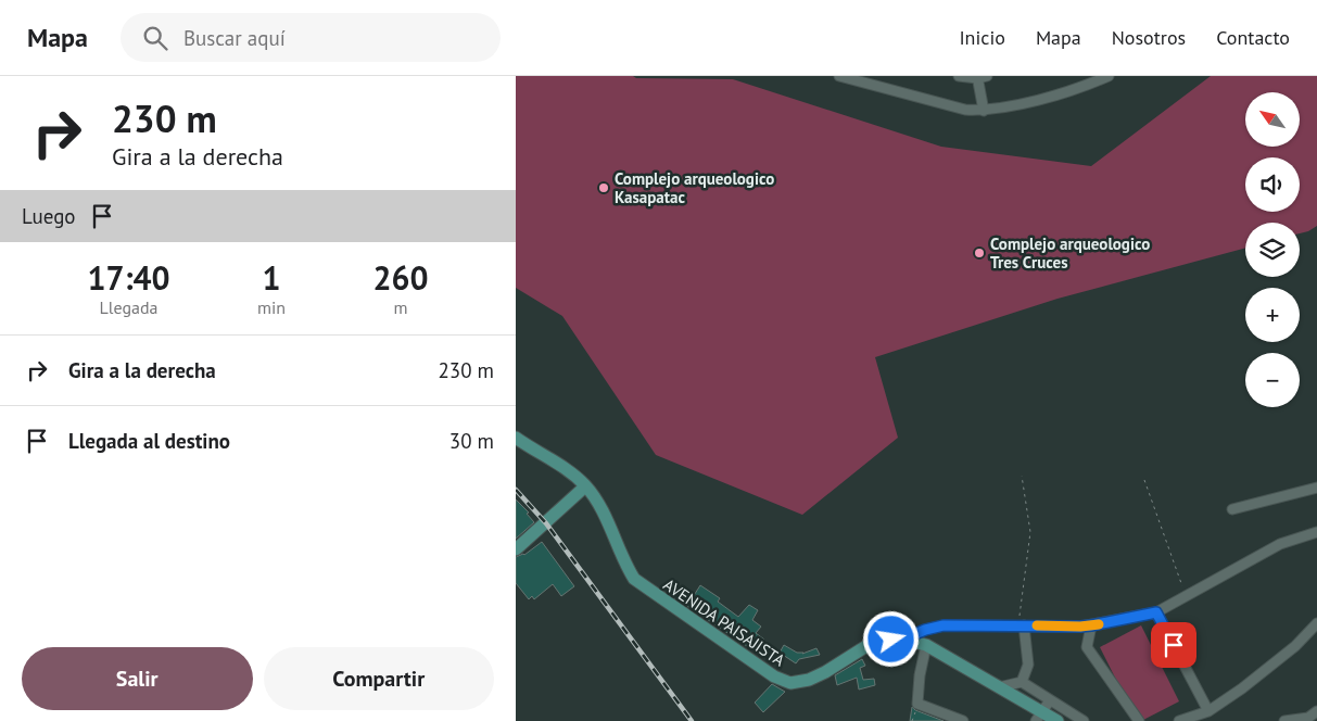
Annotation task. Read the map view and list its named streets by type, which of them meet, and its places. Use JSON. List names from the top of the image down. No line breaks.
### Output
{"streets":{"main road":["AVENIDA PAISAJISTA"]},"places":["Complejo arqueologico Kasapatac","Complejo arqueologico Tres Cruces"],"north":"top left","page":{"header":"Mapa","search":"Buscar aquí","nav":["Inicio","Mapa","Nosotros","Contacto"],"turn":["230 m","Gira a la derecha"],"map_buttons":["+","−"],"then":"Luego","eta":["17:40","Llegada","1","min","260","m"],"list":[{"name":"Gira a la derecha","value":"230 m"},{"name":"Llegada al destino","value":"30 m"}],"buttons":["Salir","Compartir"]}}
